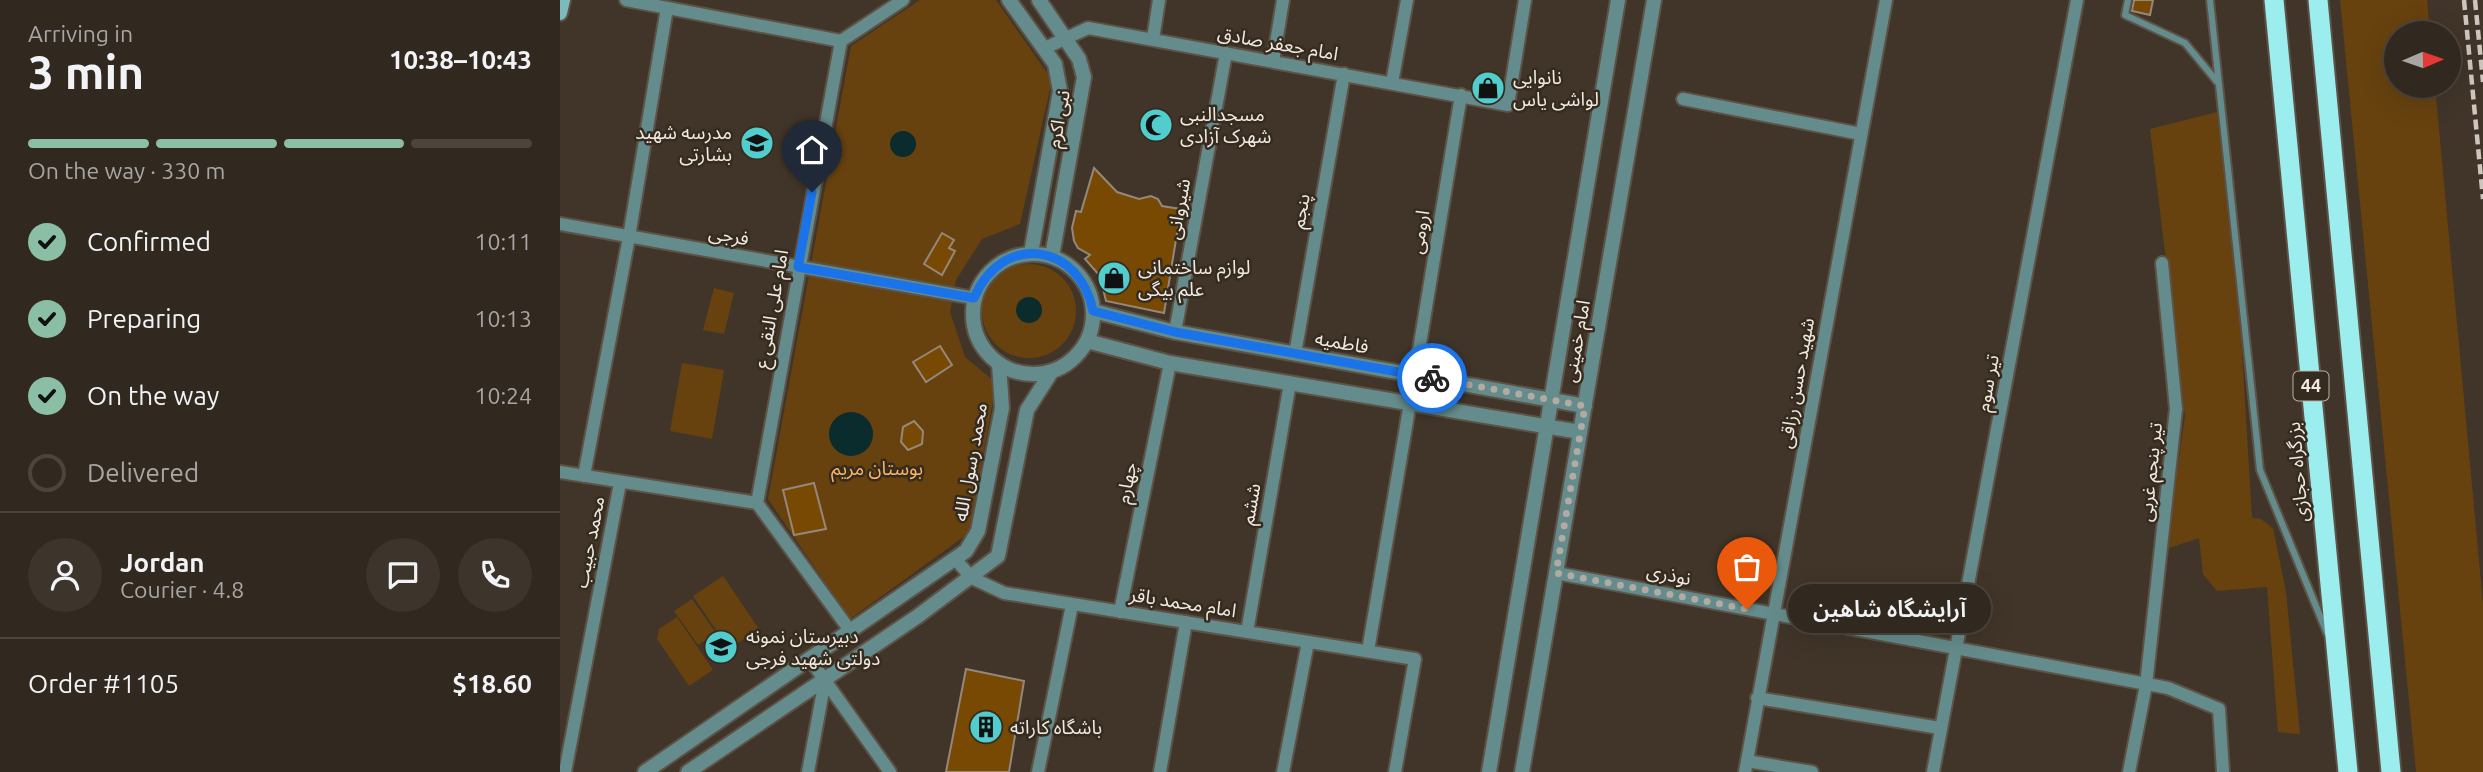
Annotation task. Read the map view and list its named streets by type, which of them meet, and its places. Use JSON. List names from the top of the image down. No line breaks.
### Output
{"streets":{"highway":["44","بزرگراه حجازی"],"street":["امام جعفر صادق","نبی اکرم","شیروانی","پنجم","ارومی","فرجی","امام علی النقی ع","امام خمینی","فاطمیه","شهید حسن رزاقی","تیر سوم","محمد رسول الله","تیر پنجم غربی","چهارم","ششم","محمد حبیب","نوذری","امام محمد باقر"]},"crossings":[["امام جعفر صادق","نبی اکرم"],["امام جعفر صادق","شیروانی"],["امام جعفر صادق","پنجم"],["امام جعفر صادق","ارومی"],["نبی اکرم","فرجی"],["نبی اکرم","فاطمیه"],["نبی اکرم","محمد رسول الله"],["شیروانی","فاطمیه"],["پنجم","فاطمیه"],["ارومی","فاطمیه"],["فرجی","امام علی النقی ع"],["فرجی","فاطمیه"],["فرجی","محمد رسول الله"],["امام خمینی","فاطمیه"],["امام خمینی","نوذری"],["فاطمیه","محمد رسول الله"],["شهید حسن رزاقی","نوذری"],["تیر سوم","نوذری"],["محمد رسول الله","امام محمد باقر"],["تیر پنجم غربی","نوذری"],["چهارم","امام محمد باقر"],["ششم","امام محمد باقر"]],"parks":["بوستان مریم"],"places":{"shop":["نانوایی لواشی یاس","لوازم ساختمانی علم بیگی"],"mosque":["مسجدالنبی شهرک آزادی"],"school or university":["مدرسه شهید بشارتی","دبیرستان نمونه دولتی شهید فرجی"],"other":["آرایشگاه شاهین"],"building":["باشگاه کاراته"]},"north":"right","page":{"heading":["3 min","Arriving in","10:38–10:43"],"panel":["Jordan","Courier · 4.8","Order #1105","$18.60"],"bar":"On the way · 330 m","list":[["Confirmed","10:11"],["Preparing","10:13"],["On the way","10:24"],"Delivered"],"bubble":"آرایشگاه شاهین"}}
